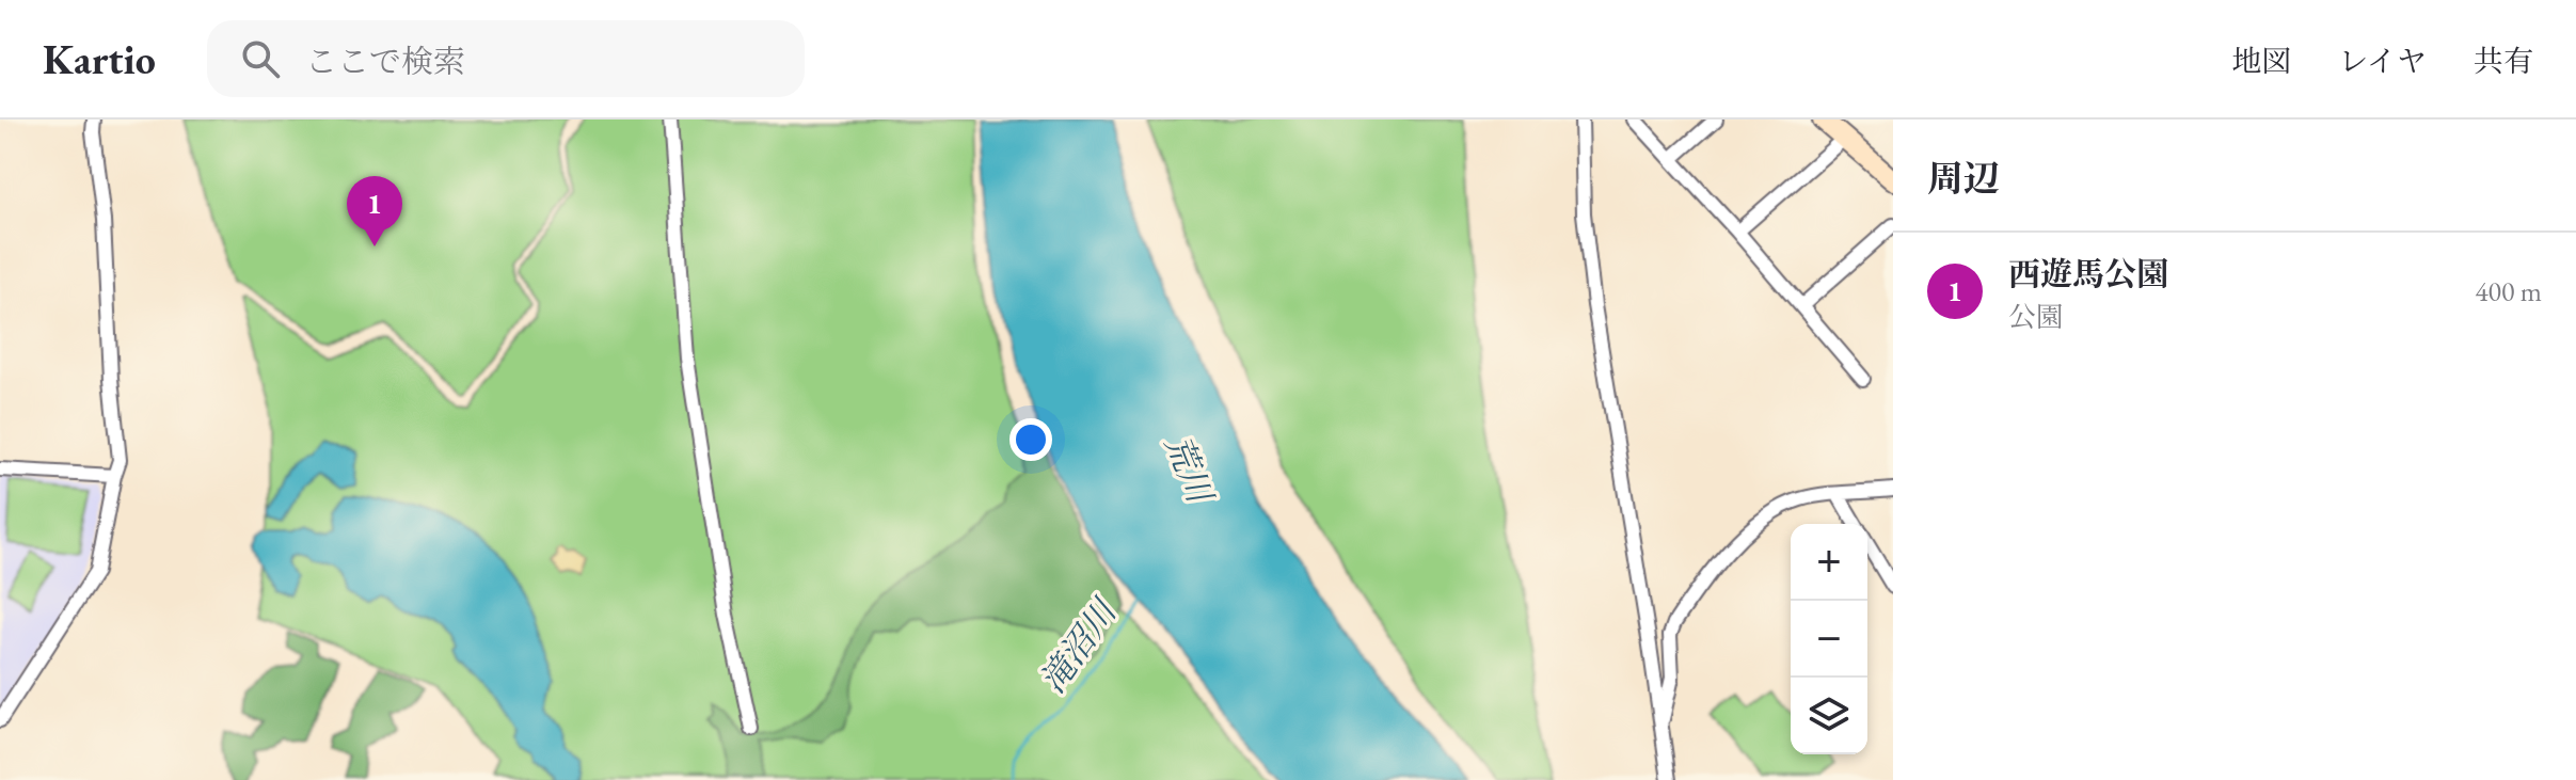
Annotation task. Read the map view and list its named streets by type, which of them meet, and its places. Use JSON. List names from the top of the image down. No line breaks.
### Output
{"water":["荒川","滝沼川"],"page":{"header":"Kartio","search":"ここで検索","nav":["地図","レイヤ","共有"],"heading":"周辺","pins":"1","list":[{"mark":"1","name":"西遊馬公園","note":"公園","value":"400 m"}],"map_buttons":["+","−"]}}
